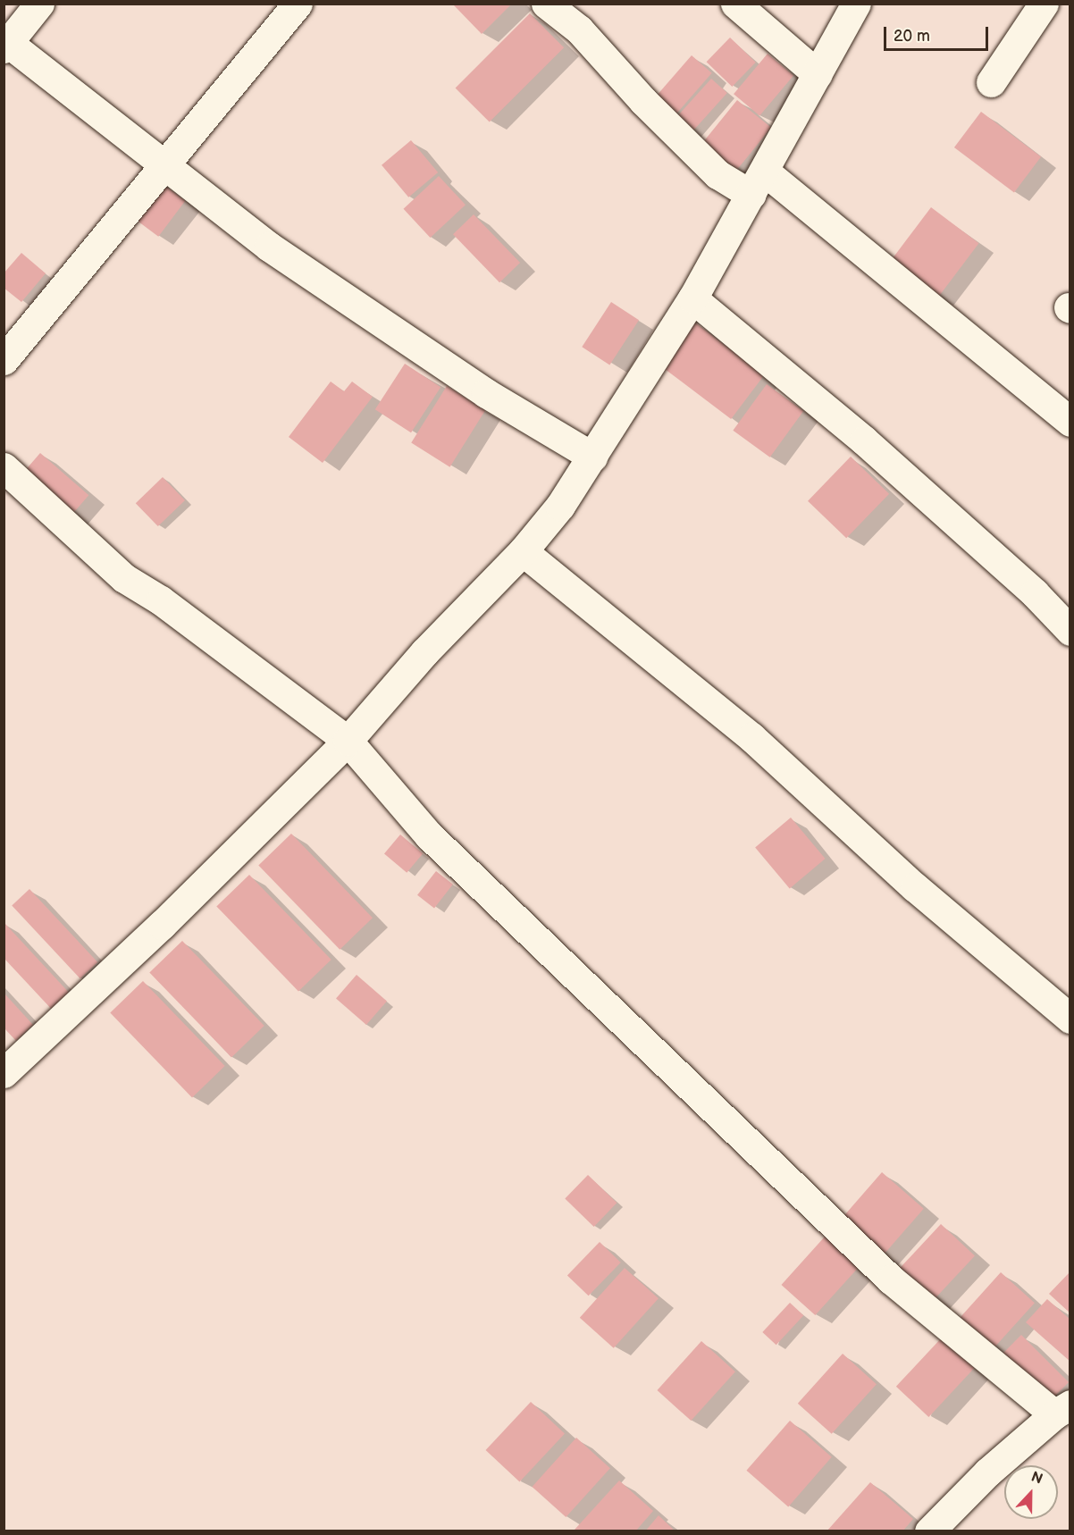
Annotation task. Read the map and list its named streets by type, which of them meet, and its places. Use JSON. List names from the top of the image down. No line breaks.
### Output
{"scale_bar":"20 m","north":"top"}
